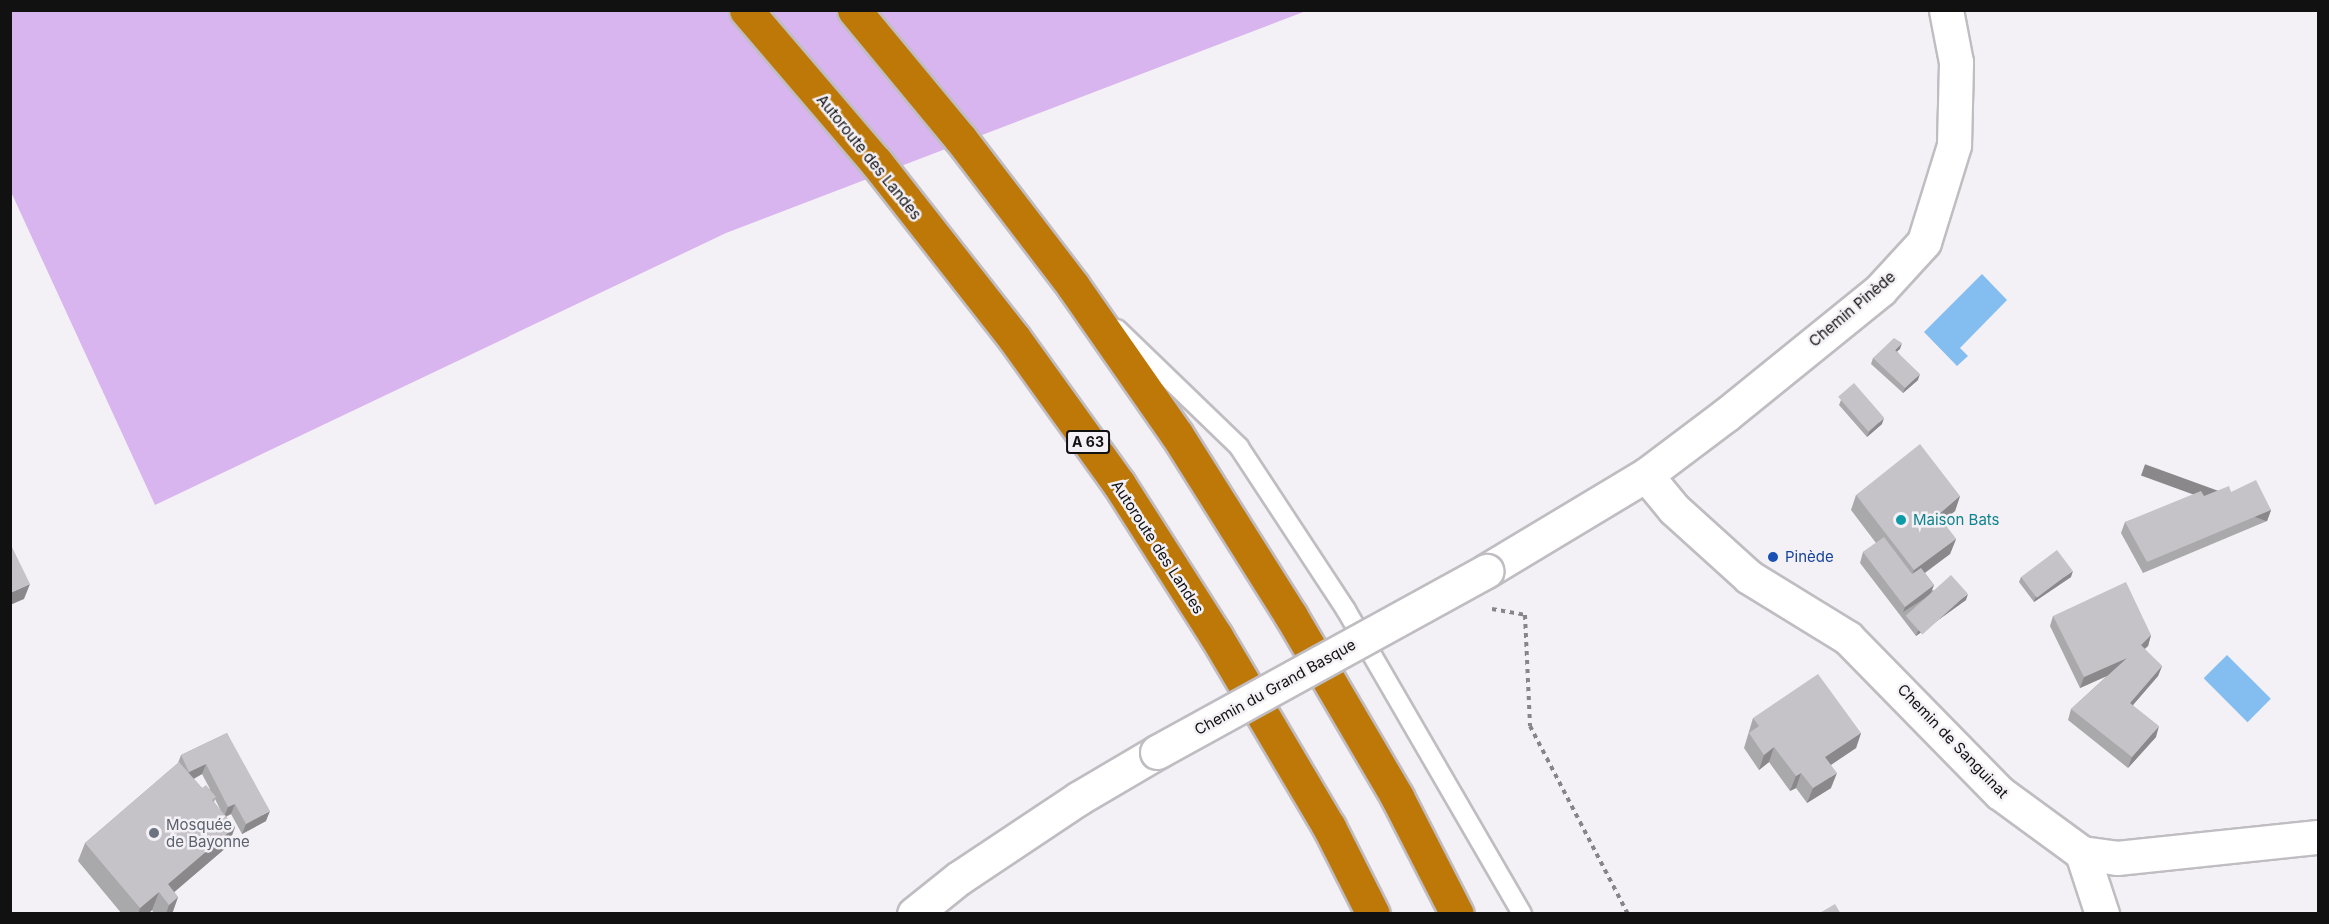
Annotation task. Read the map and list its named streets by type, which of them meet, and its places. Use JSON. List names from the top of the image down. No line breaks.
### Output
{"streets":{"highway":["Autoroute des Landes","A 63"],"street":["Chemin Pinède","Chemin du Grand Basque","Chemin de Sanguinat"]},"crossings":[["Chemin Pinède","Chemin du Grand Basque"],["Chemin Pinède","Chemin de Sanguinat"],["Chemin du Grand Basque","Chemin de Sanguinat"]],"places":["Maison Bats","Pinède","Mosquée de Bayonne"]}
